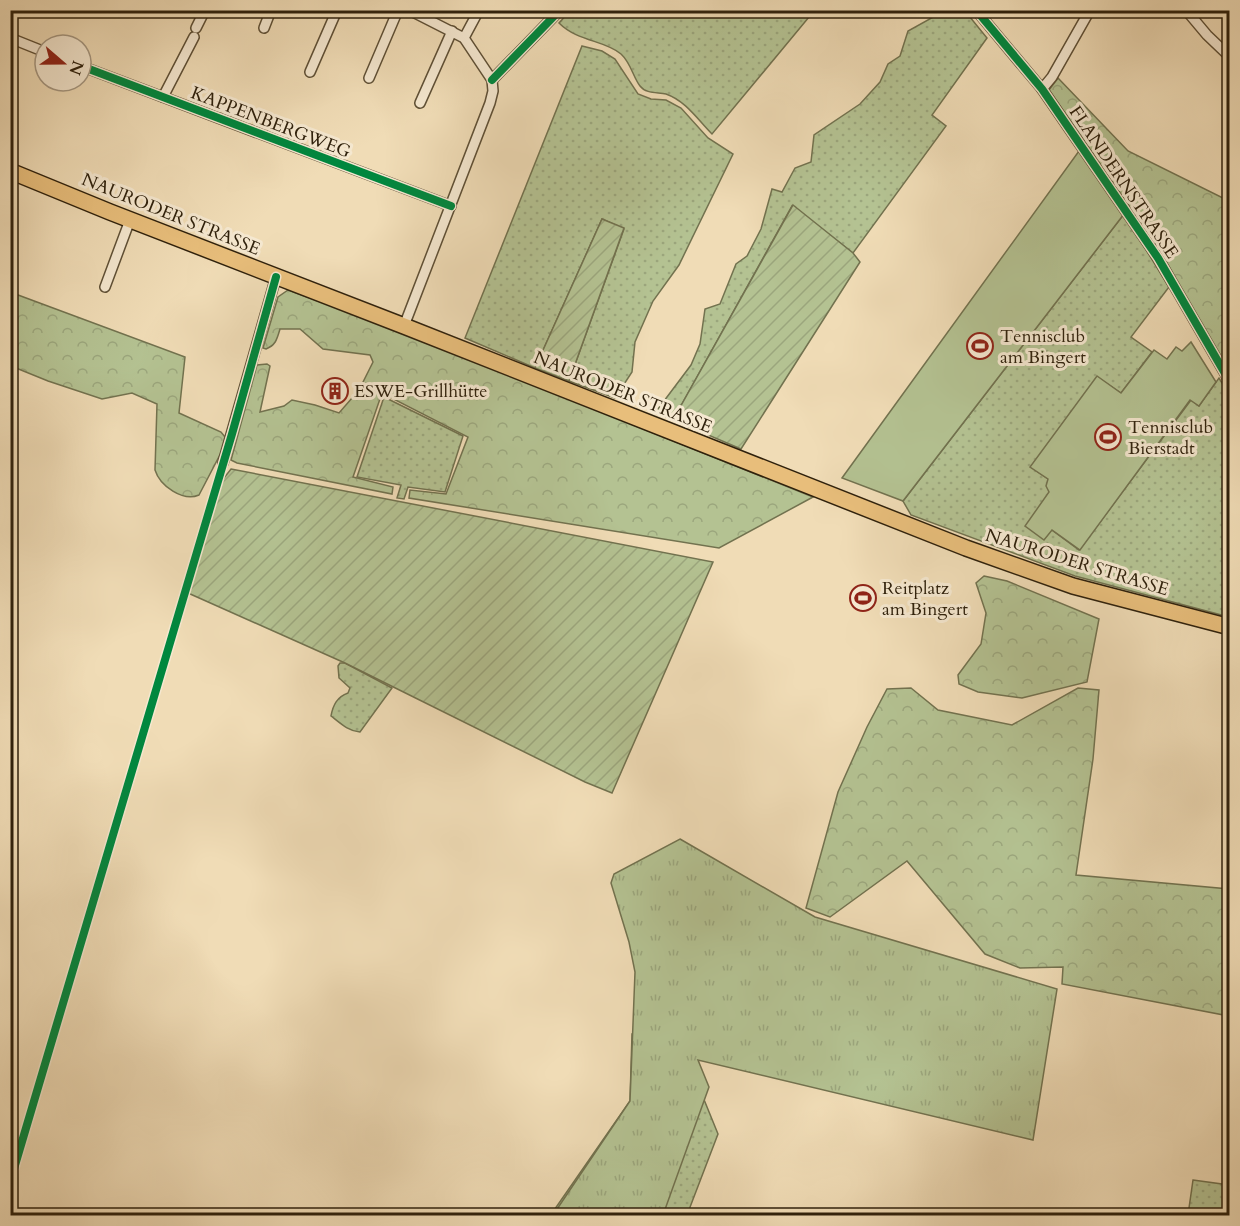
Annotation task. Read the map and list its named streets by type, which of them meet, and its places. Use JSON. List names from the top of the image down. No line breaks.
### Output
{"streets":{"main road":["NAURODER STRASSE"],"street":["KAPPENBERGWEG","FLANDERNSTRASSE"]},"places":{"sports":["Tennisclub am Bingert","Tennisclub Bierstadt","Reitplatz am Bingert"],"building":["ESWE-Grillhütte"]},"north":"right"}
